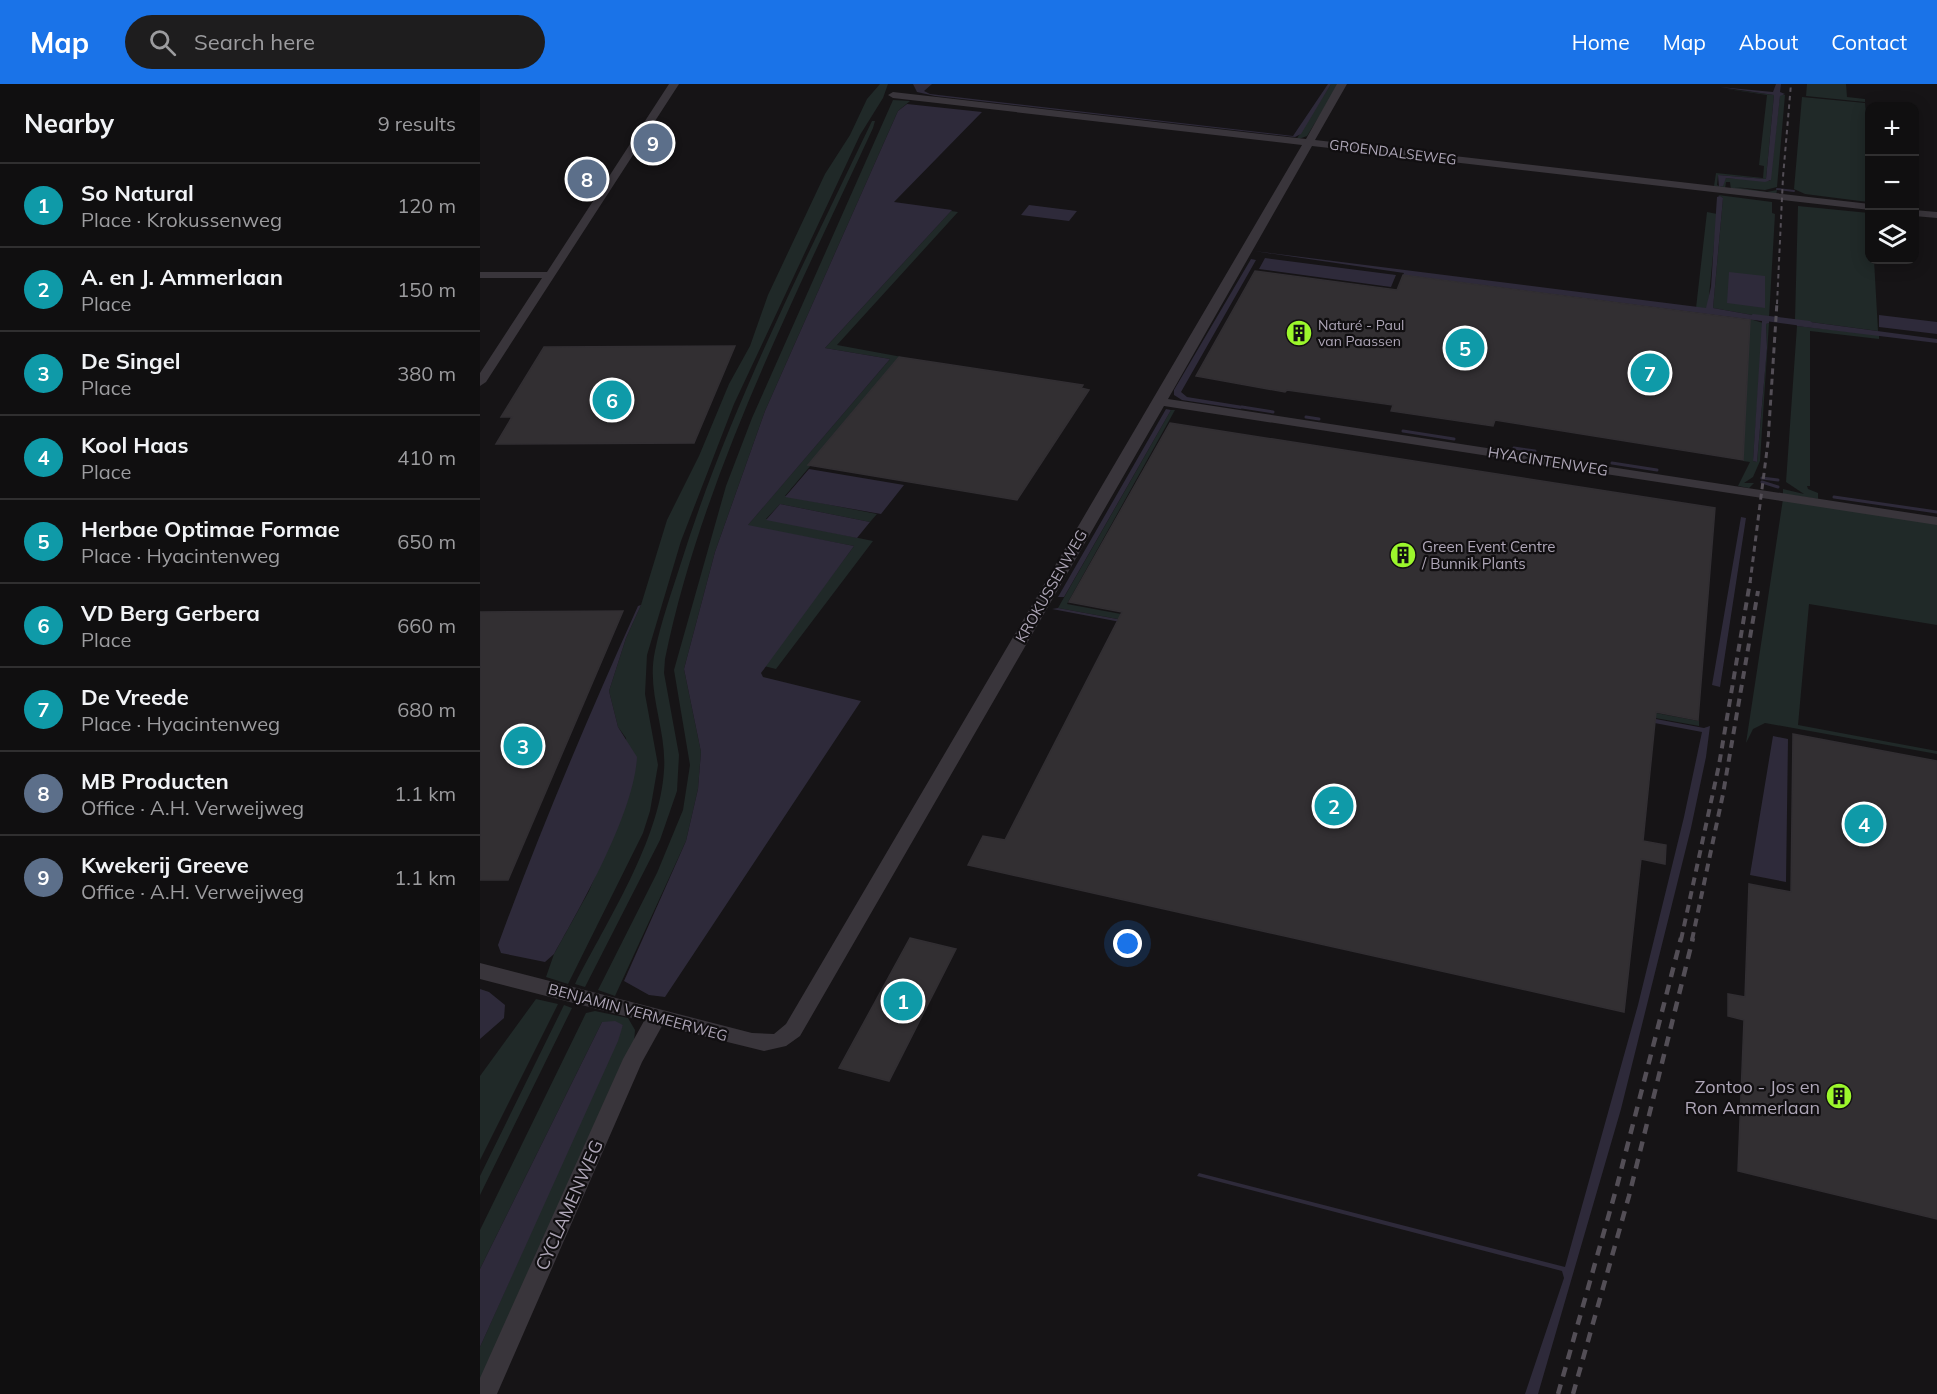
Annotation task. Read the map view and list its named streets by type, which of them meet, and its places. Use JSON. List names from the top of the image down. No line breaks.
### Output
{"streets":{"street":["GROENDALSEWEG","HYACINTENWEG","KROKUSSENWEG","BENJAMIN VERMEERWEG","CYCLAMENWEG"]},"crossings":[["GROENDALSEWEG","KROKUSSENWEG"],["HYACINTENWEG","KROKUSSENWEG"],["KROKUSSENWEG","BENJAMIN VERMEERWEG"],["BENJAMIN VERMEERWEG","CYCLAMENWEG"]],"places":{"building":["Naturé - Paul van Paassen","Green Event Centre / Bunnik Plants","Zontoo - Jos en Ron Ammerlaan"]},"page":{"header":"Map","search":"Search here","nav":["Home","Map","About","Contact"],"heading":["Nearby","9 results"],"map_buttons":["+","−"],"pins":["9","8","5","7","6","3","2","4","1"],"list":[{"mark":"1","name":"So Natural","note":"Place · Krokussenweg","value":"120 m"},{"mark":"2","name":"A. en J. Ammerlaan","note":"Place","value":"150 m"},{"mark":"3","name":"De Singel","note":"Place","value":"380 m"},{"mark":"4","name":"Kool Haas","note":"Place","value":"410 m"},{"mark":"5","name":"Herbae Optimae Formae","note":"Place · Hyacintenweg","value":"650 m"},{"mark":"6","name":"VD Berg Gerbera","note":"Place","value":"660 m"},{"mark":"7","name":"De Vreede","note":"Place · Hyacintenweg","value":"680 m"},{"mark":"8","name":"MB Producten","note":"Office · A.H. Verweijweg","value":"1.1 km"},{"mark":"9","name":"Kwekerij Greeve","note":"Office · A.H. Verweijweg","value":"1.1 km"}]}}
